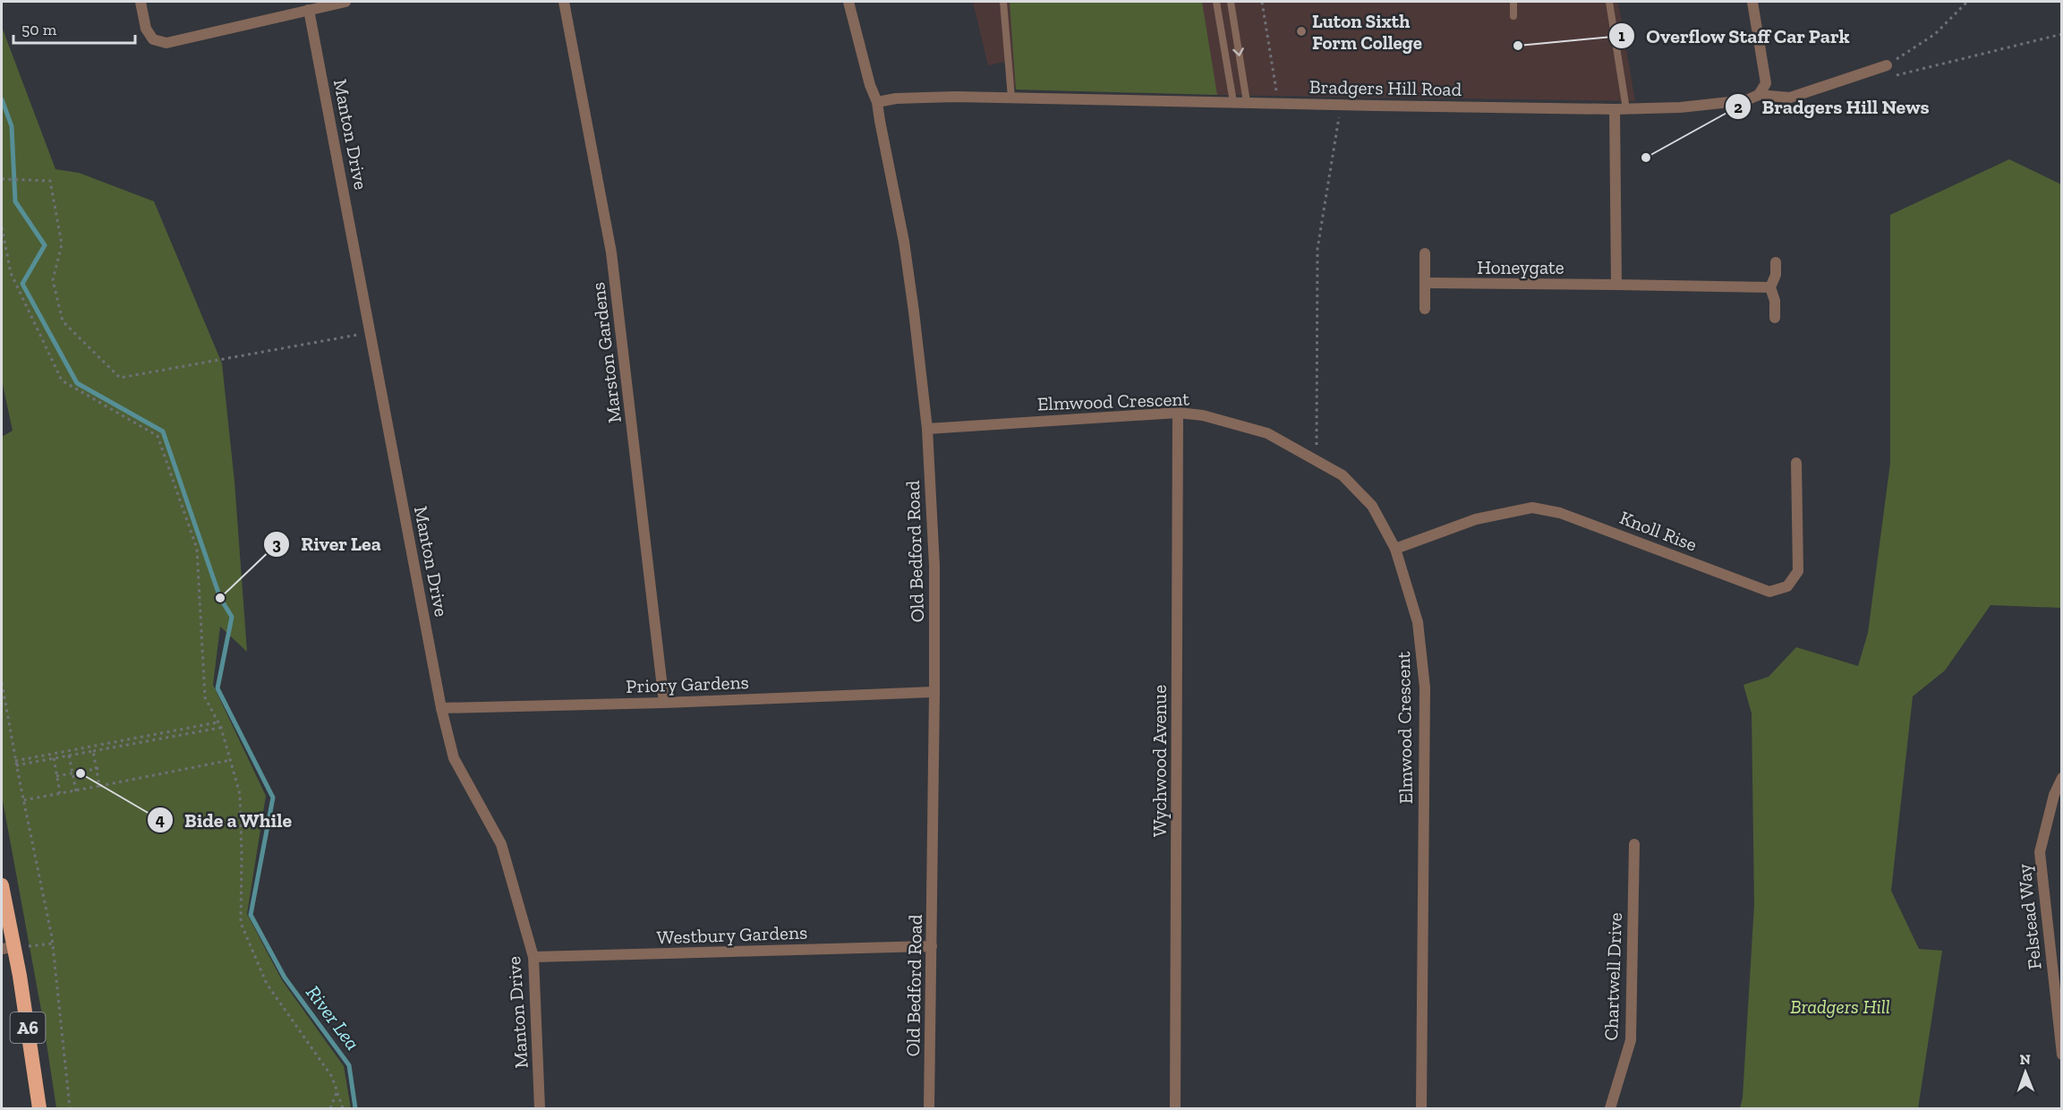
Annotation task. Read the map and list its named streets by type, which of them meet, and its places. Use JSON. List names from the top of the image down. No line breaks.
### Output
{"streets":{"highway":["A6"],"street":["Bradgers Hill Road","Manton Drive","Honeygate","Marston Gardens","Elmwood Crescent","Knoll Rise","Old Bedford Road","Priory Gardens","Wychwood Avenue","Felstead Way","Westbury Gardens","Chartwell Drive"]},"crossings":[["Bradgers Hill Road","Old Bedford Road"],["Manton Drive","Priory Gardens"],["Manton Drive","Westbury Gardens"],["Marston Gardens","Priory Gardens"],["Elmwood Crescent","Knoll Rise"],["Elmwood Crescent","Old Bedford Road"],["Elmwood Crescent","Wychwood Avenue"],["Old Bedford Road","Priory Gardens"],["Old Bedford Road","Westbury Gardens"]],"water":["River Lea"],"parks":["Bradgers Hill"],"places":["Luton Sixth Form College","Overflow Staff Car Park","Bradgers Hill News","River Lea","Bide a While"],"scale_bar":"50 m","north":"top"}
